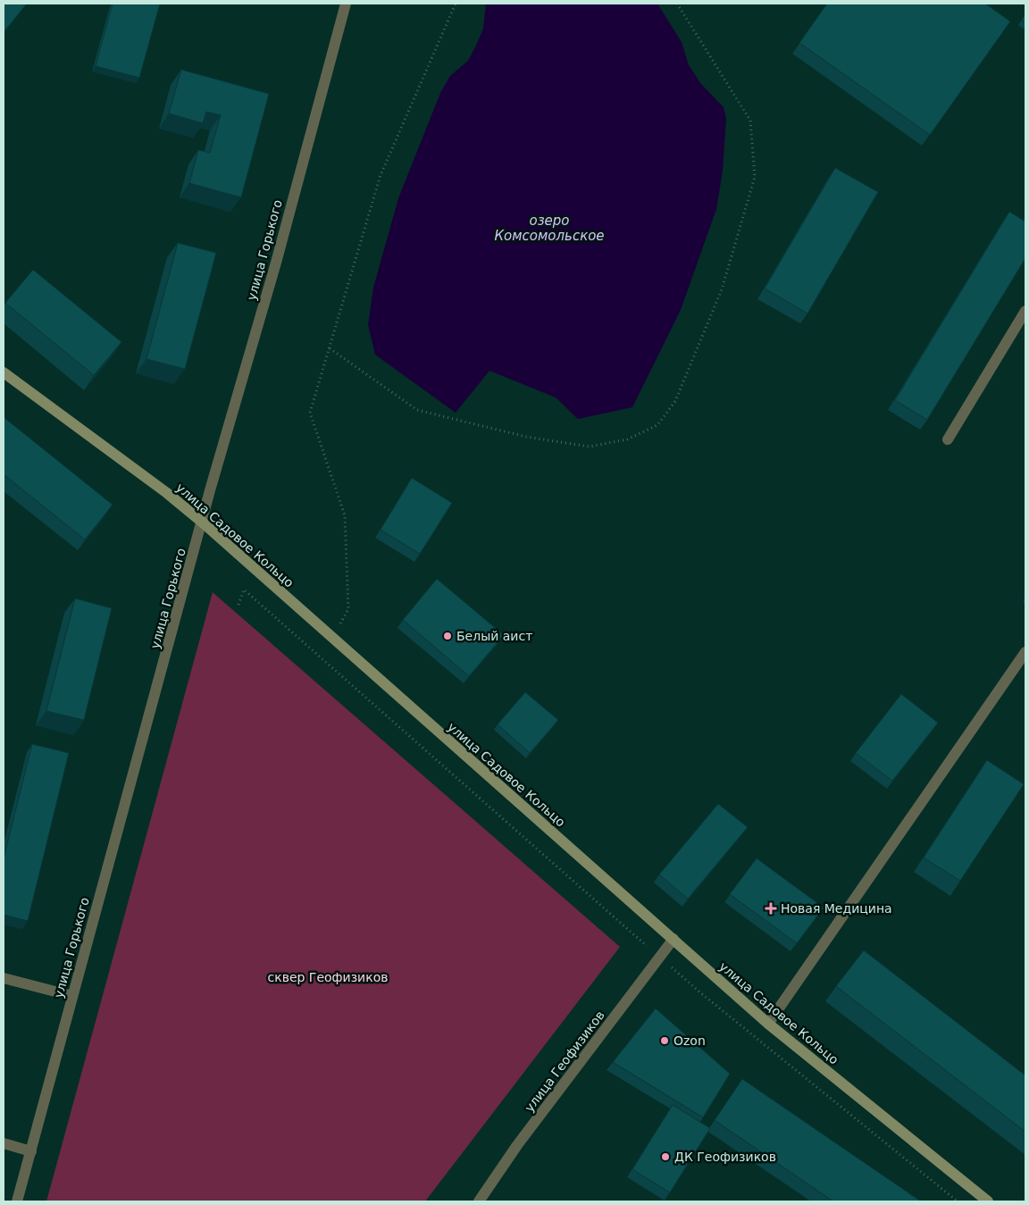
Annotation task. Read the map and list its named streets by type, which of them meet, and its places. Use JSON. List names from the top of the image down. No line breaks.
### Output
{"streets":{"main road":["улица Садовое Кольцо"],"street":["улица Горького","улица Геофизиков"]},"crossings":[["улица Горького","улица Садовое Кольцо"],["улица Садовое Кольцо","улица Геофизиков"]],"water":["озеро Комсомольское"],"parks":["cквер Геофизиков"],"places":{"other":["Белый аист","Ozon","ДК Геофизиков"],"health":["Новая Медицина"]}}
